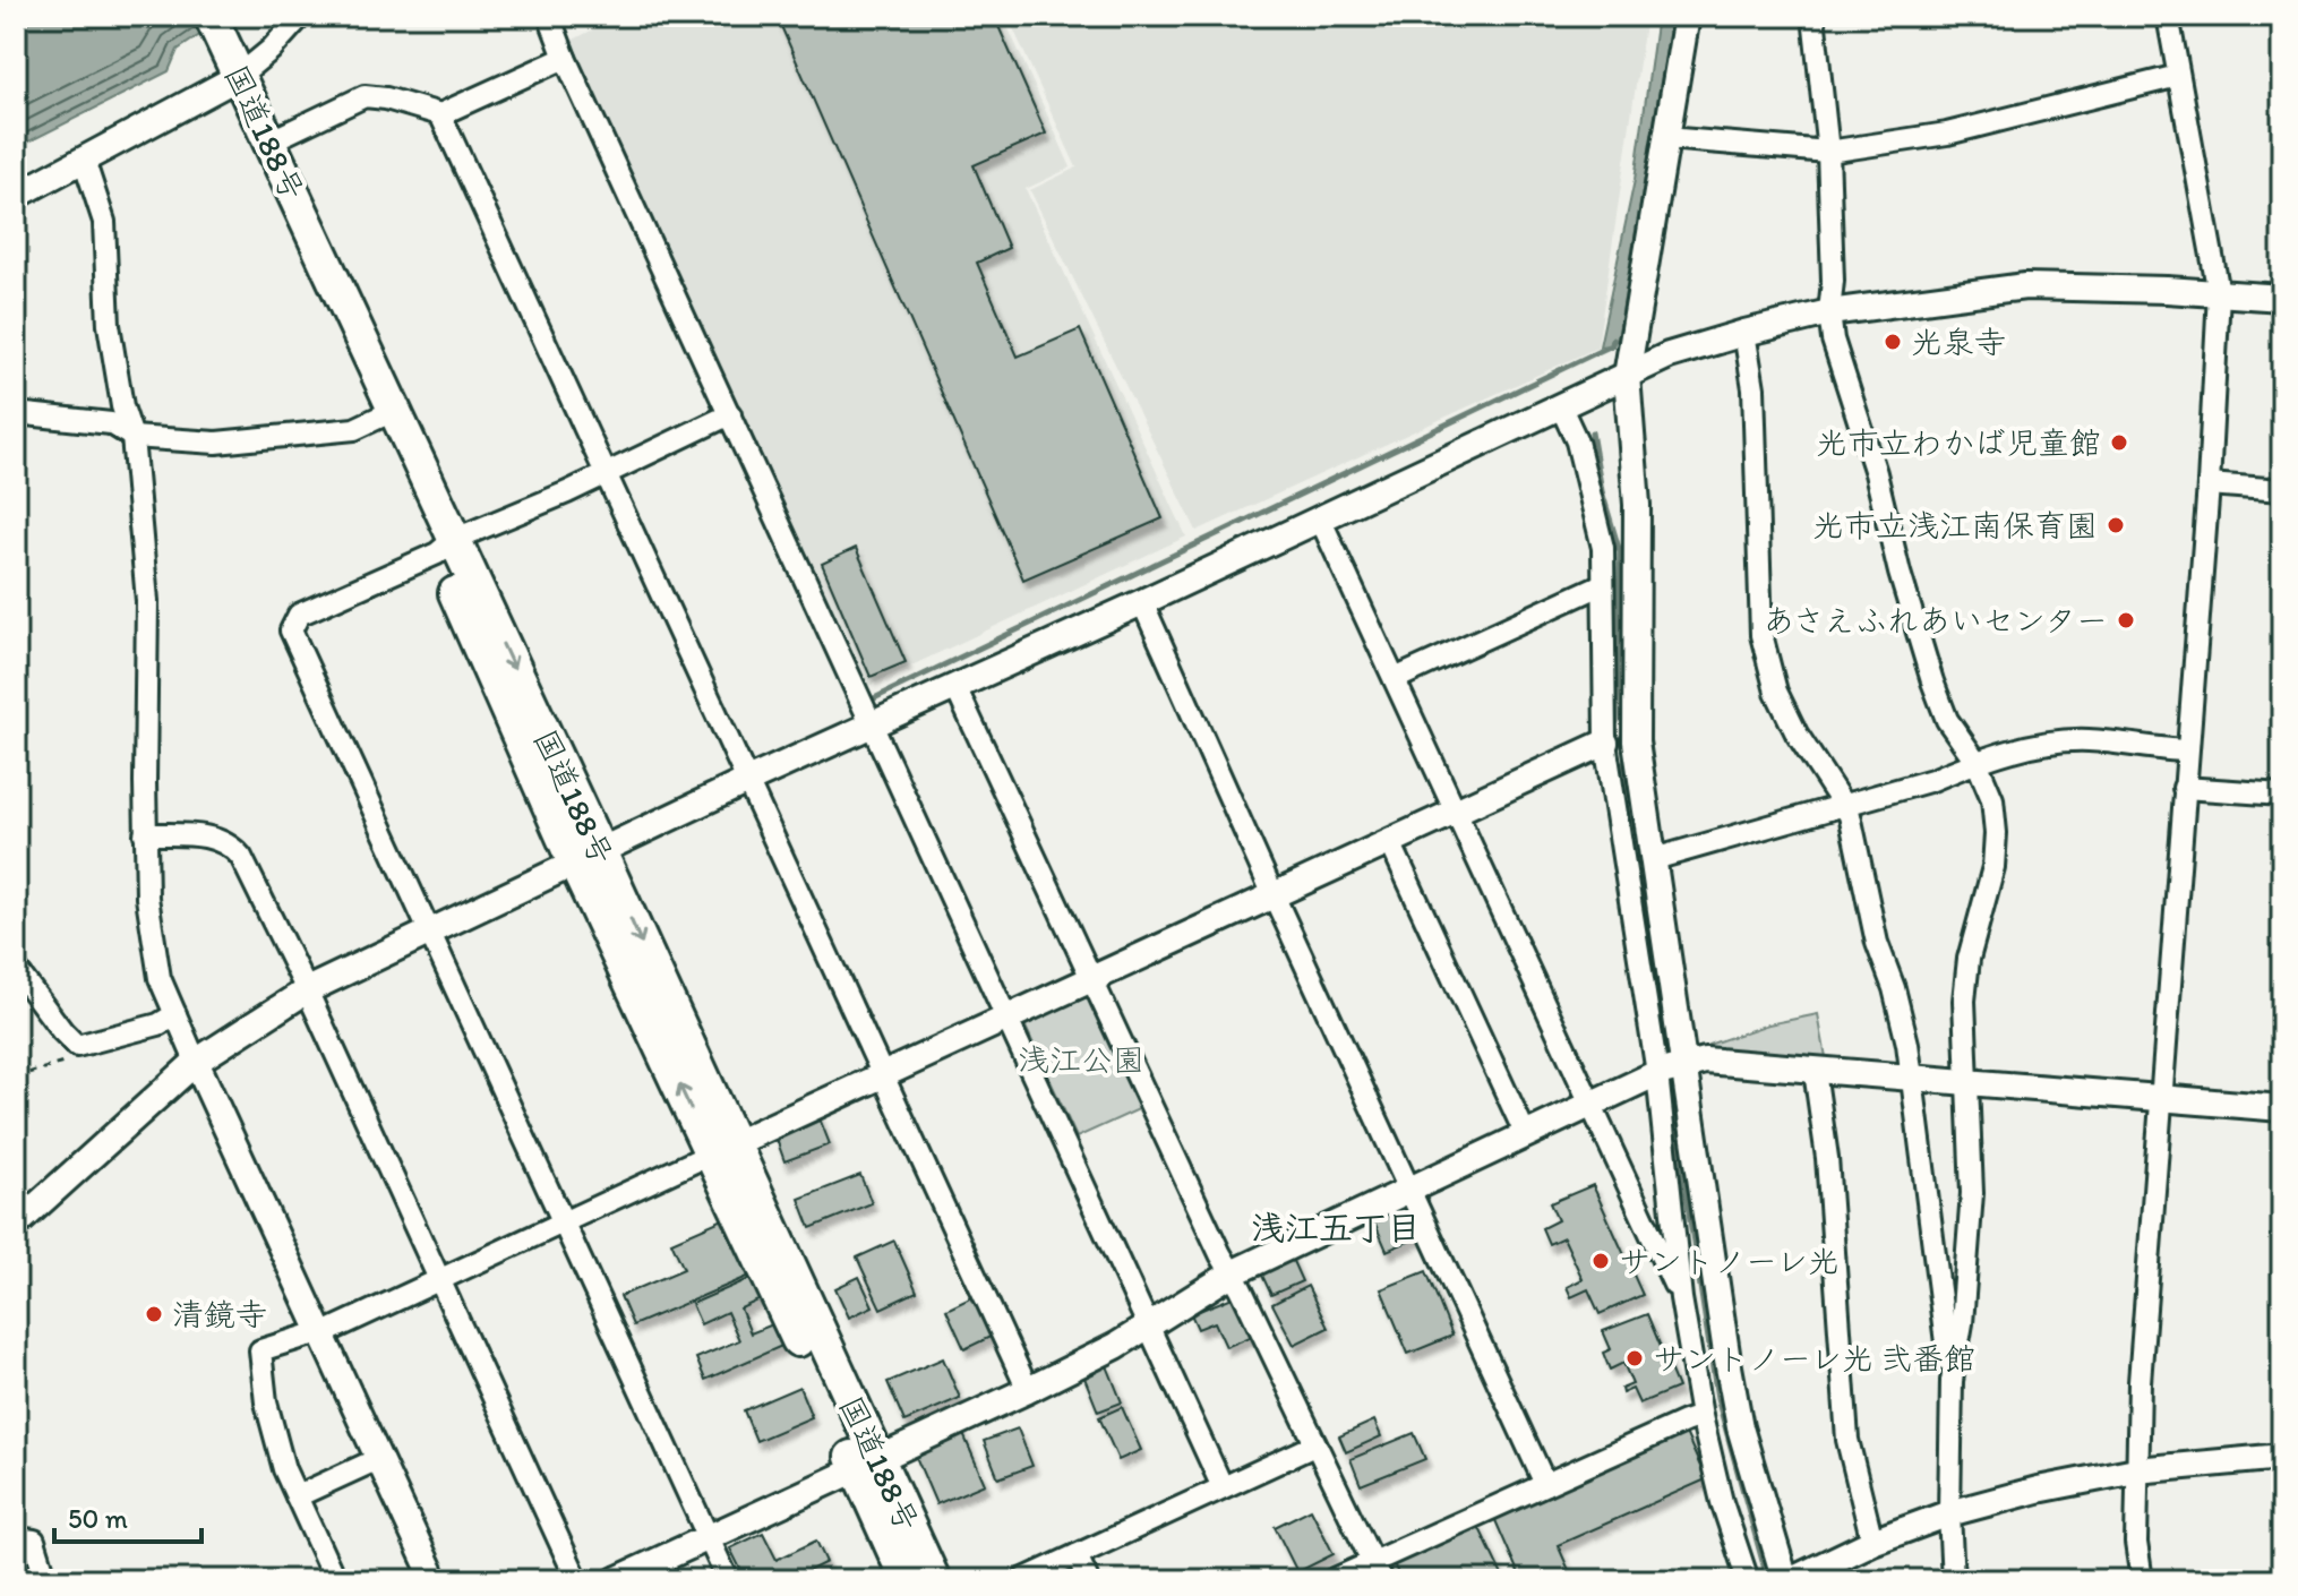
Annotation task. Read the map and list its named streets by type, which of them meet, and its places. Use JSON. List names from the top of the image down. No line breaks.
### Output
{"streets":{"highway":["国道188号"]},"districts":["浅江五丁目"],"parks":["浅江公園"],"places":["光泉寺","光市立わかば児童館","光市立浅江南保育園","あさえふれあいセンター","サントノーレ光","清鏡寺","サントノーレ光 弐番館"],"scale_bar":"50 m"}
